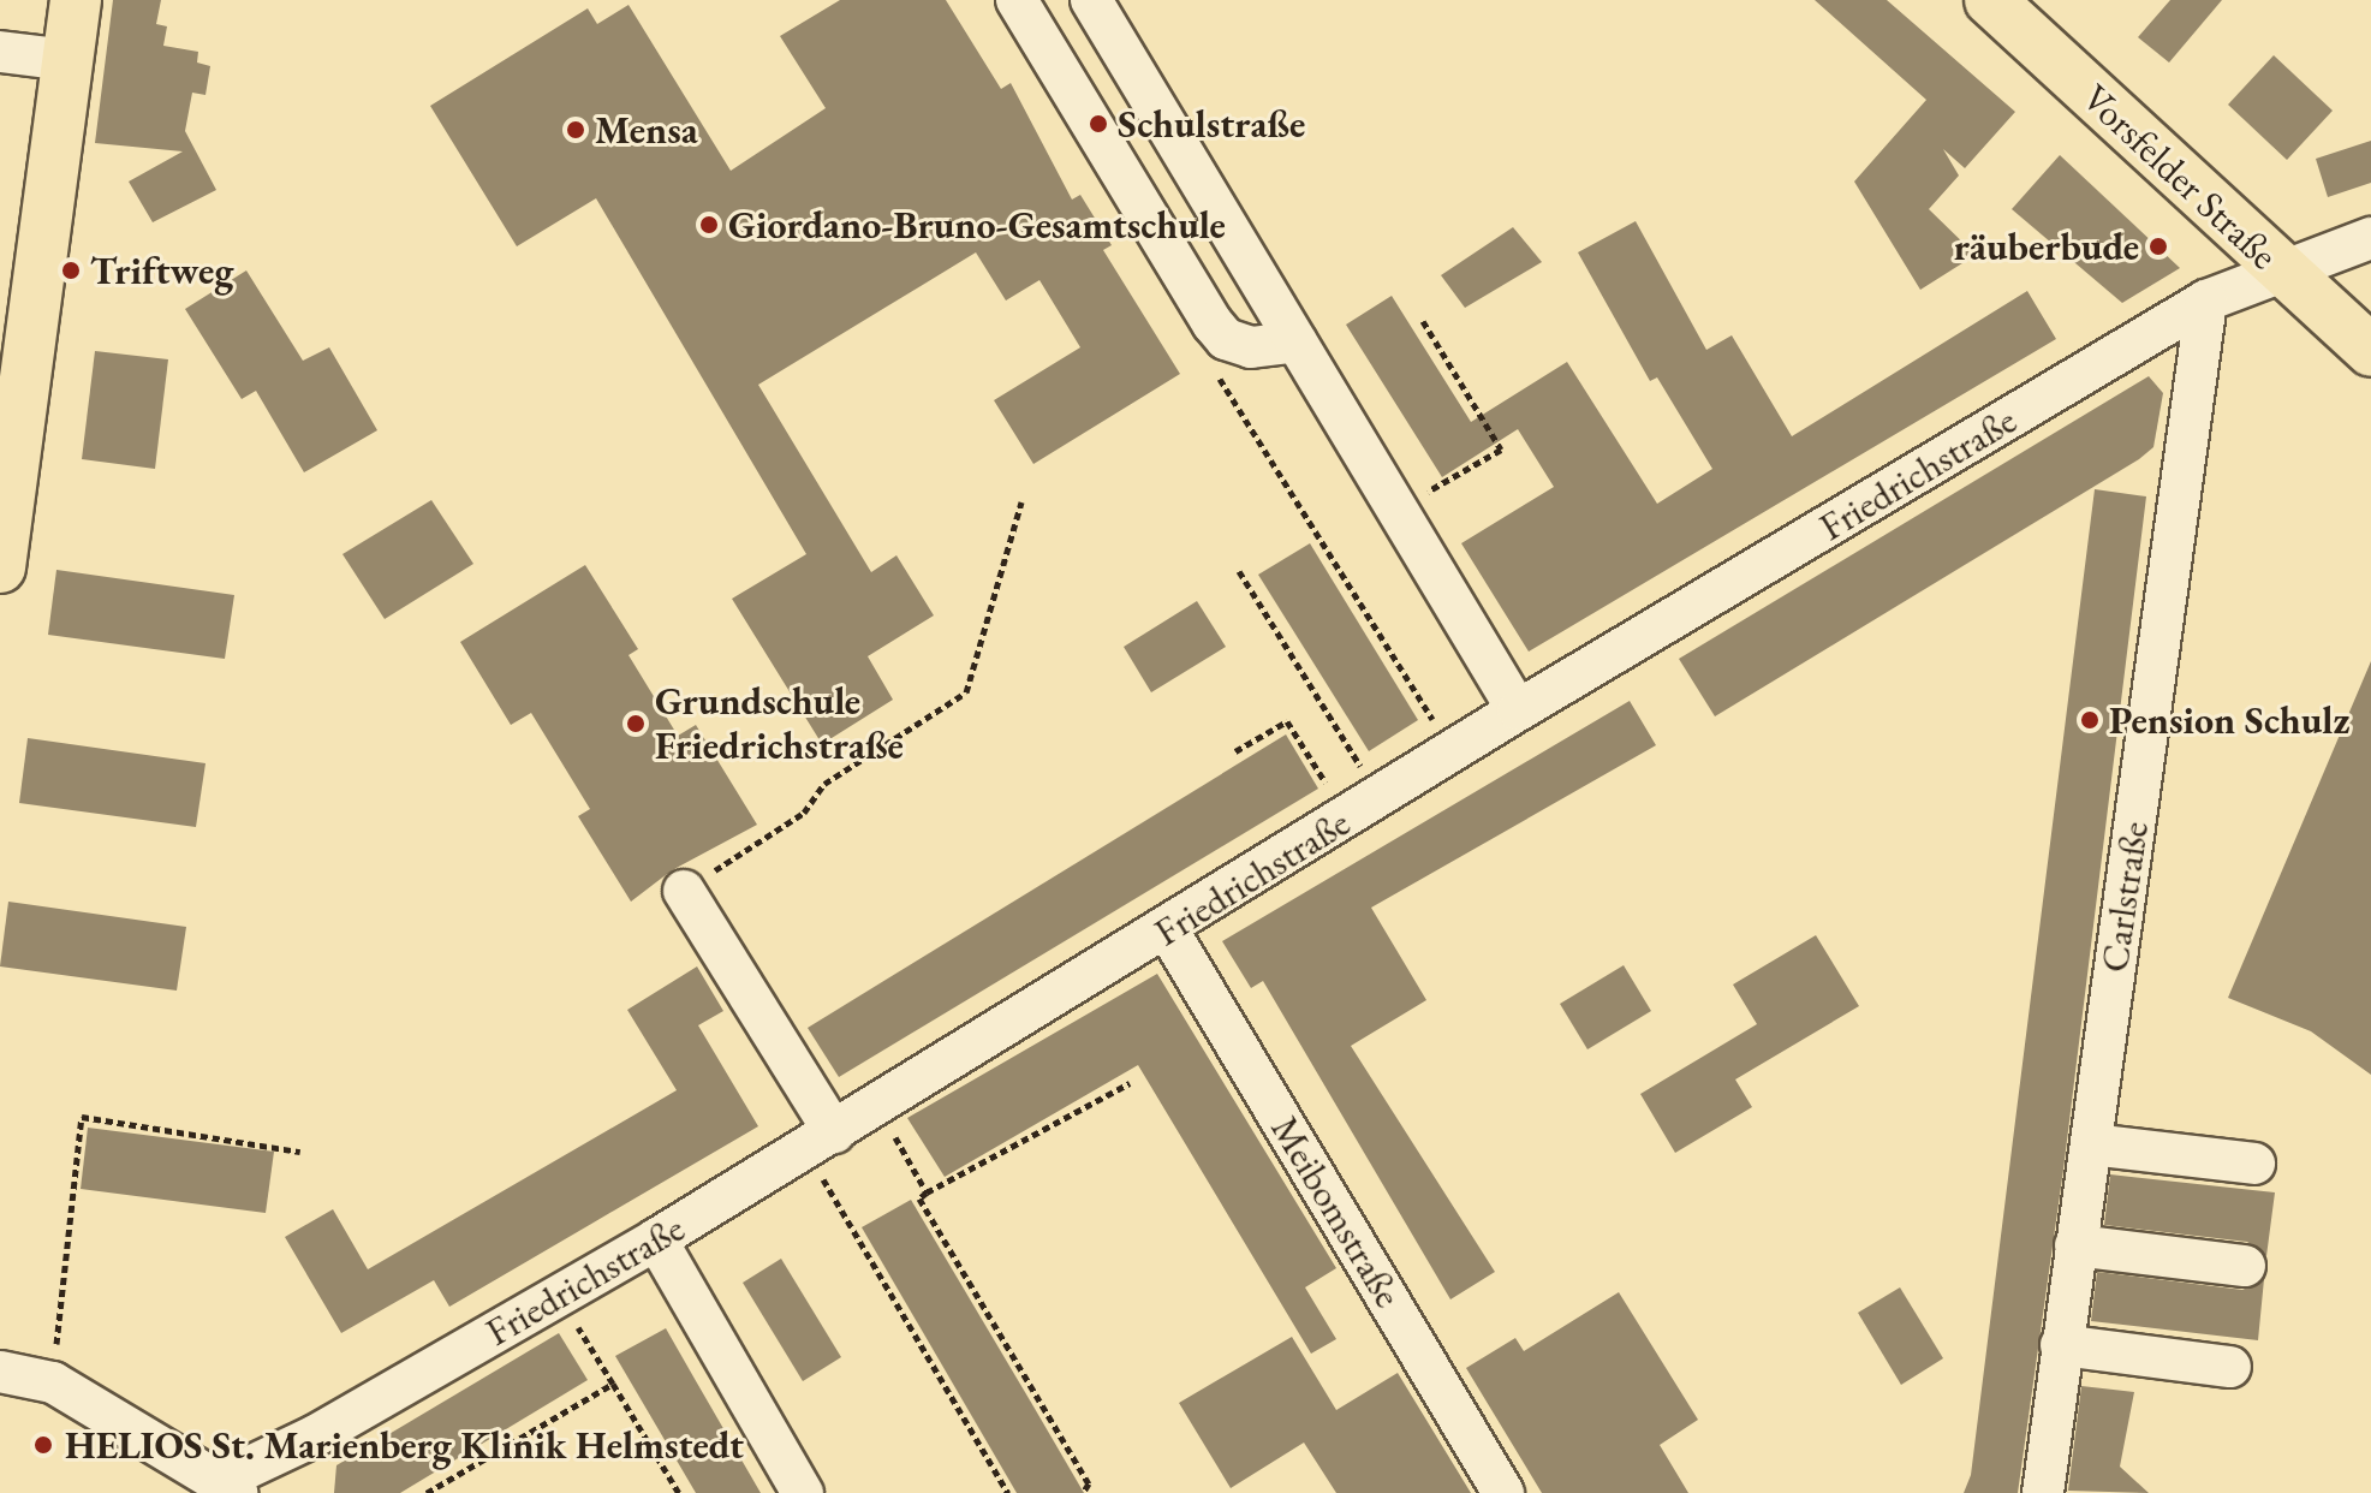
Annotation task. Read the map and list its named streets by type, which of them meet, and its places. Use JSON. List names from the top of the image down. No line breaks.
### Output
{"streets":{"main road":["Vorsfelder Straße"],"street":["Friedrichstraße","Carlstraße","Meibomstraße"]},"crossings":[["Vorsfelder Straße","Friedrichstraße"],["Friedrichstraße","Carlstraße"],["Friedrichstraße","Meibomstraße"]],"places":["Schulstraße","Mensa","Giordano-Bruno-Gesamtschule","räuberbude","Triftweg","Pension Schulz","Grundschule Friedrichstraße","HELIOS St. Marienberg Klinik Helmstedt"]}
